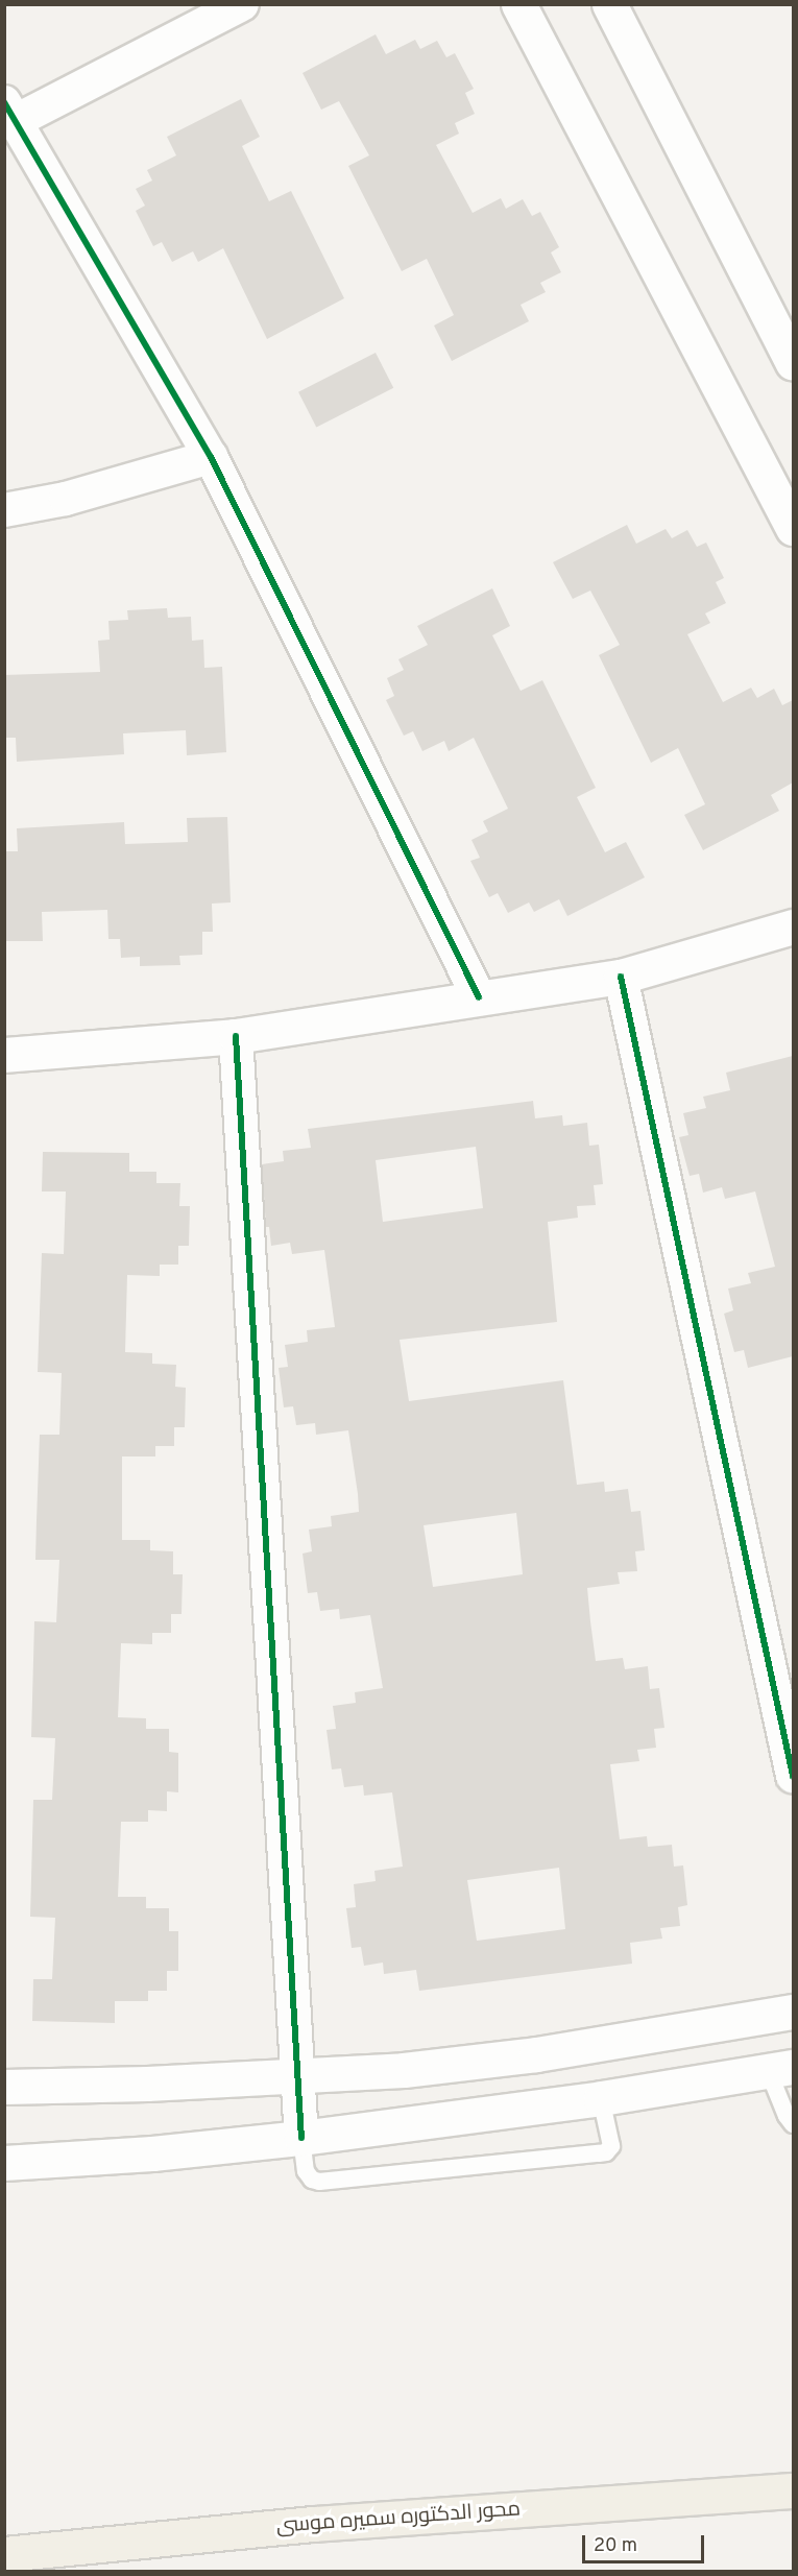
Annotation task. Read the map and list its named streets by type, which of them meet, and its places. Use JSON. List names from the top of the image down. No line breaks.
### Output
{"streets":{"main road":["محور الدكتوره سميره موسى"]},"scale_bar":"20 m"}
